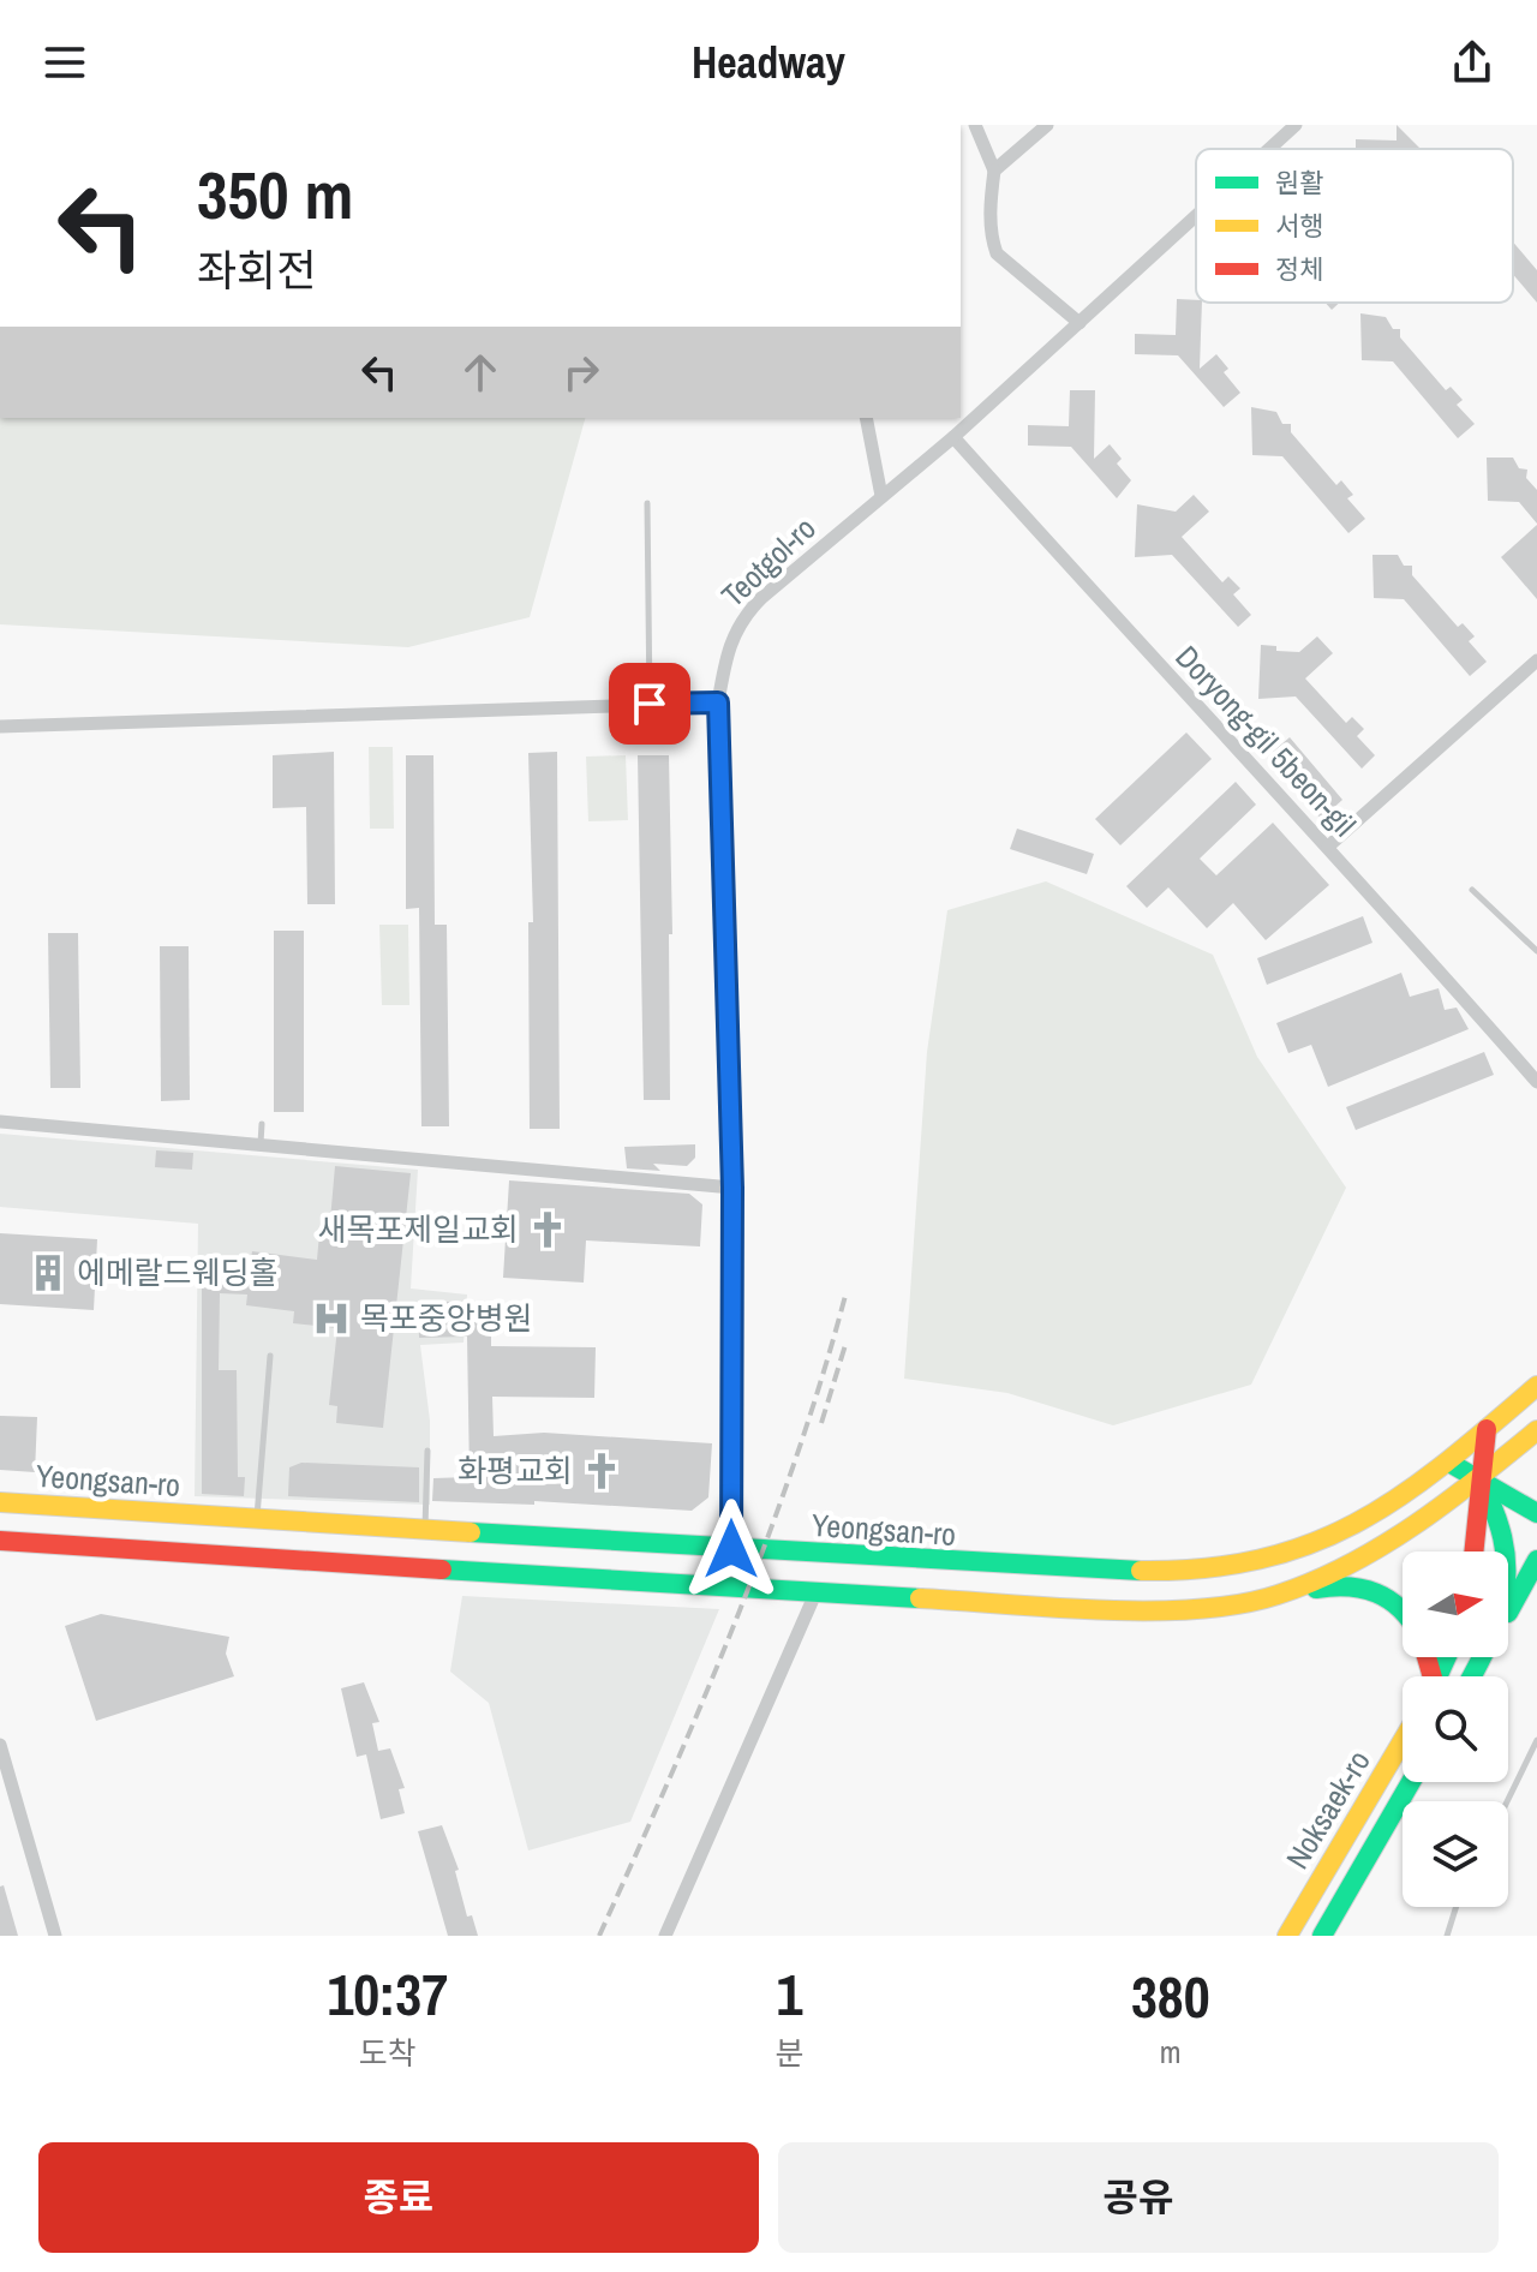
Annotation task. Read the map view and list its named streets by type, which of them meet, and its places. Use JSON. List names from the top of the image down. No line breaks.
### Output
{"streets":{"street":["Teotgol-ro","Doryong-gil 5beon-gil","Yeongsan-ro","Noksaek-ro"]},"crossings":[["Teotgol-ro","Doryong-gil 5beon-gil"],["Teotgol-ro","Yeongsan-ro"]],"places":{"church":["새목포제일교회","화평교회"],"building":["에메랄드웨딩홀"],"hospital":["목포중앙병원"]},"legend":["원활","서행","정체"],"north":"right","page":{"header":"Headway","turn":["350 m","좌회전"],"eta":["10:37","도착","1","분","380","m"],"buttons":["종료","공유"]}}
